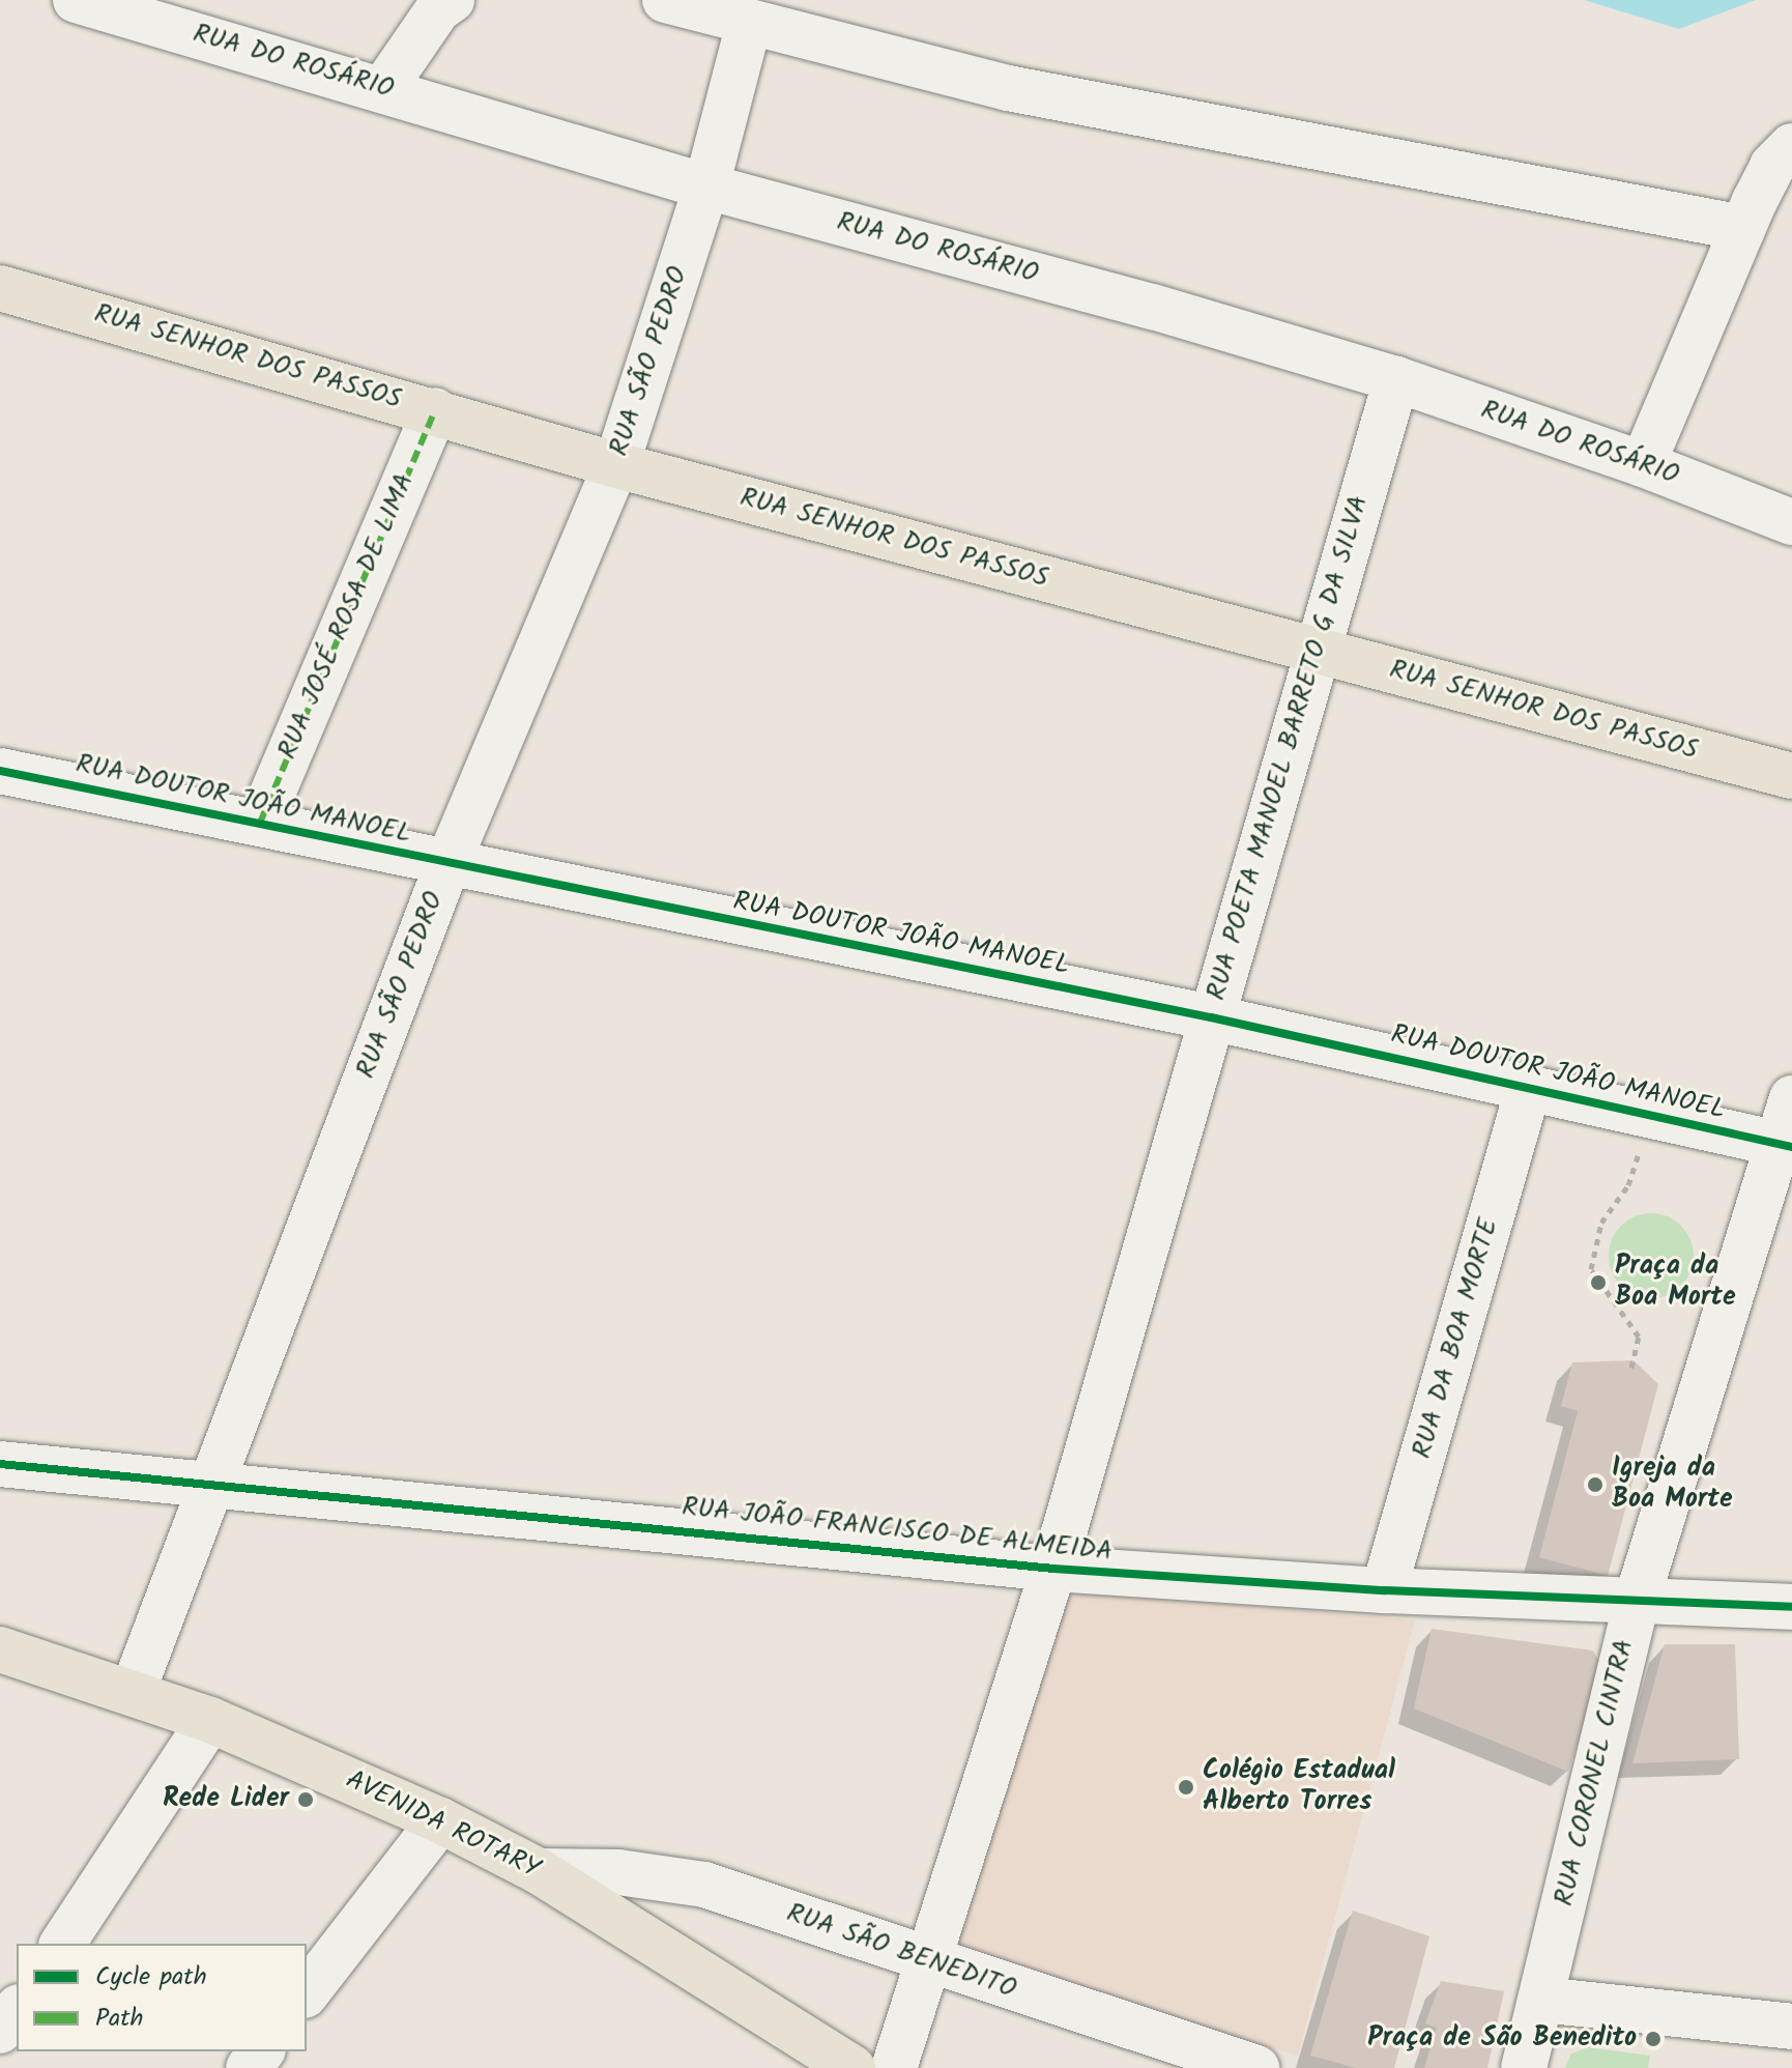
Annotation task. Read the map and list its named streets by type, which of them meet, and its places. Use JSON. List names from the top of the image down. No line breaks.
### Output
{"streets":{"main road":["RUA SENHOR DOS PASSOS","AVENIDA ROTARY"],"street":["RUA DO ROSÁRIO","RUA SÃO PEDRO","RUA JOSÉ ROSA DE LIMA","RUA POETA MANOEL BARRETO G DA SILVA","RUA DOUTOR JOÃO MANOEL","RUA DA BOA MORTE","RUA JOÃO FRANCISCO DE ALMEIDA","RUA CORONEL CINTRA","RUA SÃO BENEDITO"]},"crossings":[["RUA DO ROSÁRIO","RUA SÃO PEDRO"],["RUA DO ROSÁRIO","RUA POETA MANOEL BARRETO G DA SILVA"],["RUA SENHOR DOS PASSOS","RUA SÃO PEDRO"],["RUA SENHOR DOS PASSOS","RUA JOSÉ ROSA DE LIMA"],["RUA SENHOR DOS PASSOS","RUA POETA MANOEL BARRETO G DA SILVA"],["RUA SÃO PEDRO","RUA DOUTOR JOÃO MANOEL"],["RUA SÃO PEDRO","RUA JOÃO FRANCISCO DE ALMEIDA"],["RUA SÃO PEDRO","AVENIDA ROTARY"],["RUA JOSÉ ROSA DE LIMA","RUA DOUTOR JOÃO MANOEL"],["RUA POETA MANOEL BARRETO G DA SILVA","RUA DOUTOR JOÃO MANOEL"],["RUA POETA MANOEL BARRETO G DA SILVA","RUA JOÃO FRANCISCO DE ALMEIDA"],["RUA POETA MANOEL BARRETO G DA SILVA","RUA SÃO BENEDITO"],["RUA DOUTOR JOÃO MANOEL","RUA DA BOA MORTE"],["RUA DOUTOR JOÃO MANOEL","RUA CORONEL CINTRA"],["RUA DA BOA MORTE","RUA JOÃO FRANCISCO DE ALMEIDA"],["RUA JOÃO FRANCISCO DE ALMEIDA","RUA CORONEL CINTRA"],["AVENIDA ROTARY","RUA SÃO BENEDITO"]],"places":["Praça da Boa Morte","Igreja da Boa Morte","Colégio Estadual Alberto Torres","Rede Lider","Praça de São Benedito"],"legend":["Cycle path","Path"]}
